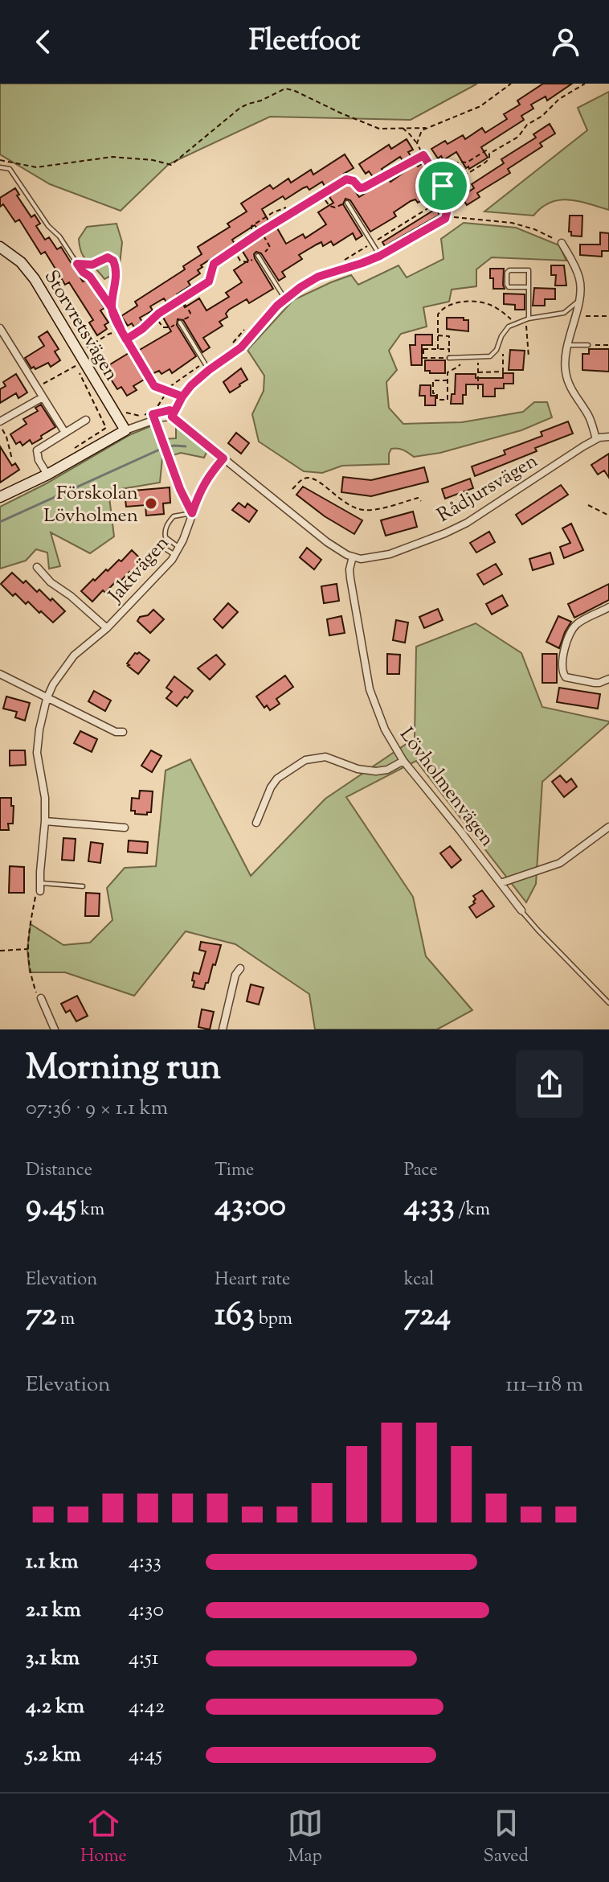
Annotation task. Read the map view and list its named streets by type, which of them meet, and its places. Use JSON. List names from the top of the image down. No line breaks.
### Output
{"streets":{"street":["Storvretsvägen","Rådjursvägen","Jaktvägen","Lövholmenvägen"]},"crossings":[["Rådjursvägen","Lövholmenvägen"]],"places":["Förskolan Lövholmen"],"page":{"header":"Fleetfoot","heading":["Morning run","07:36 · 9 × 1.1 km"],"stats":[["Distance","9.45 km"],["Time","43:00"],["Pace","4:33 /km"],["Elevation","72 m"],["Heart rate","163 bpm"],["kcal","724"]],"chart":["Elevation","111–118 m"],"list":[{"name":"1.1 km","note":"4:33"},{"name":"2.1 km","note":"4:30"},{"name":"3.1 km","note":"4:51"},{"name":"4.2 km","note":"4:42"},{"name":"5.2 km","note":"4:45"}],"tabs":["Home","Map","Saved"]}}
